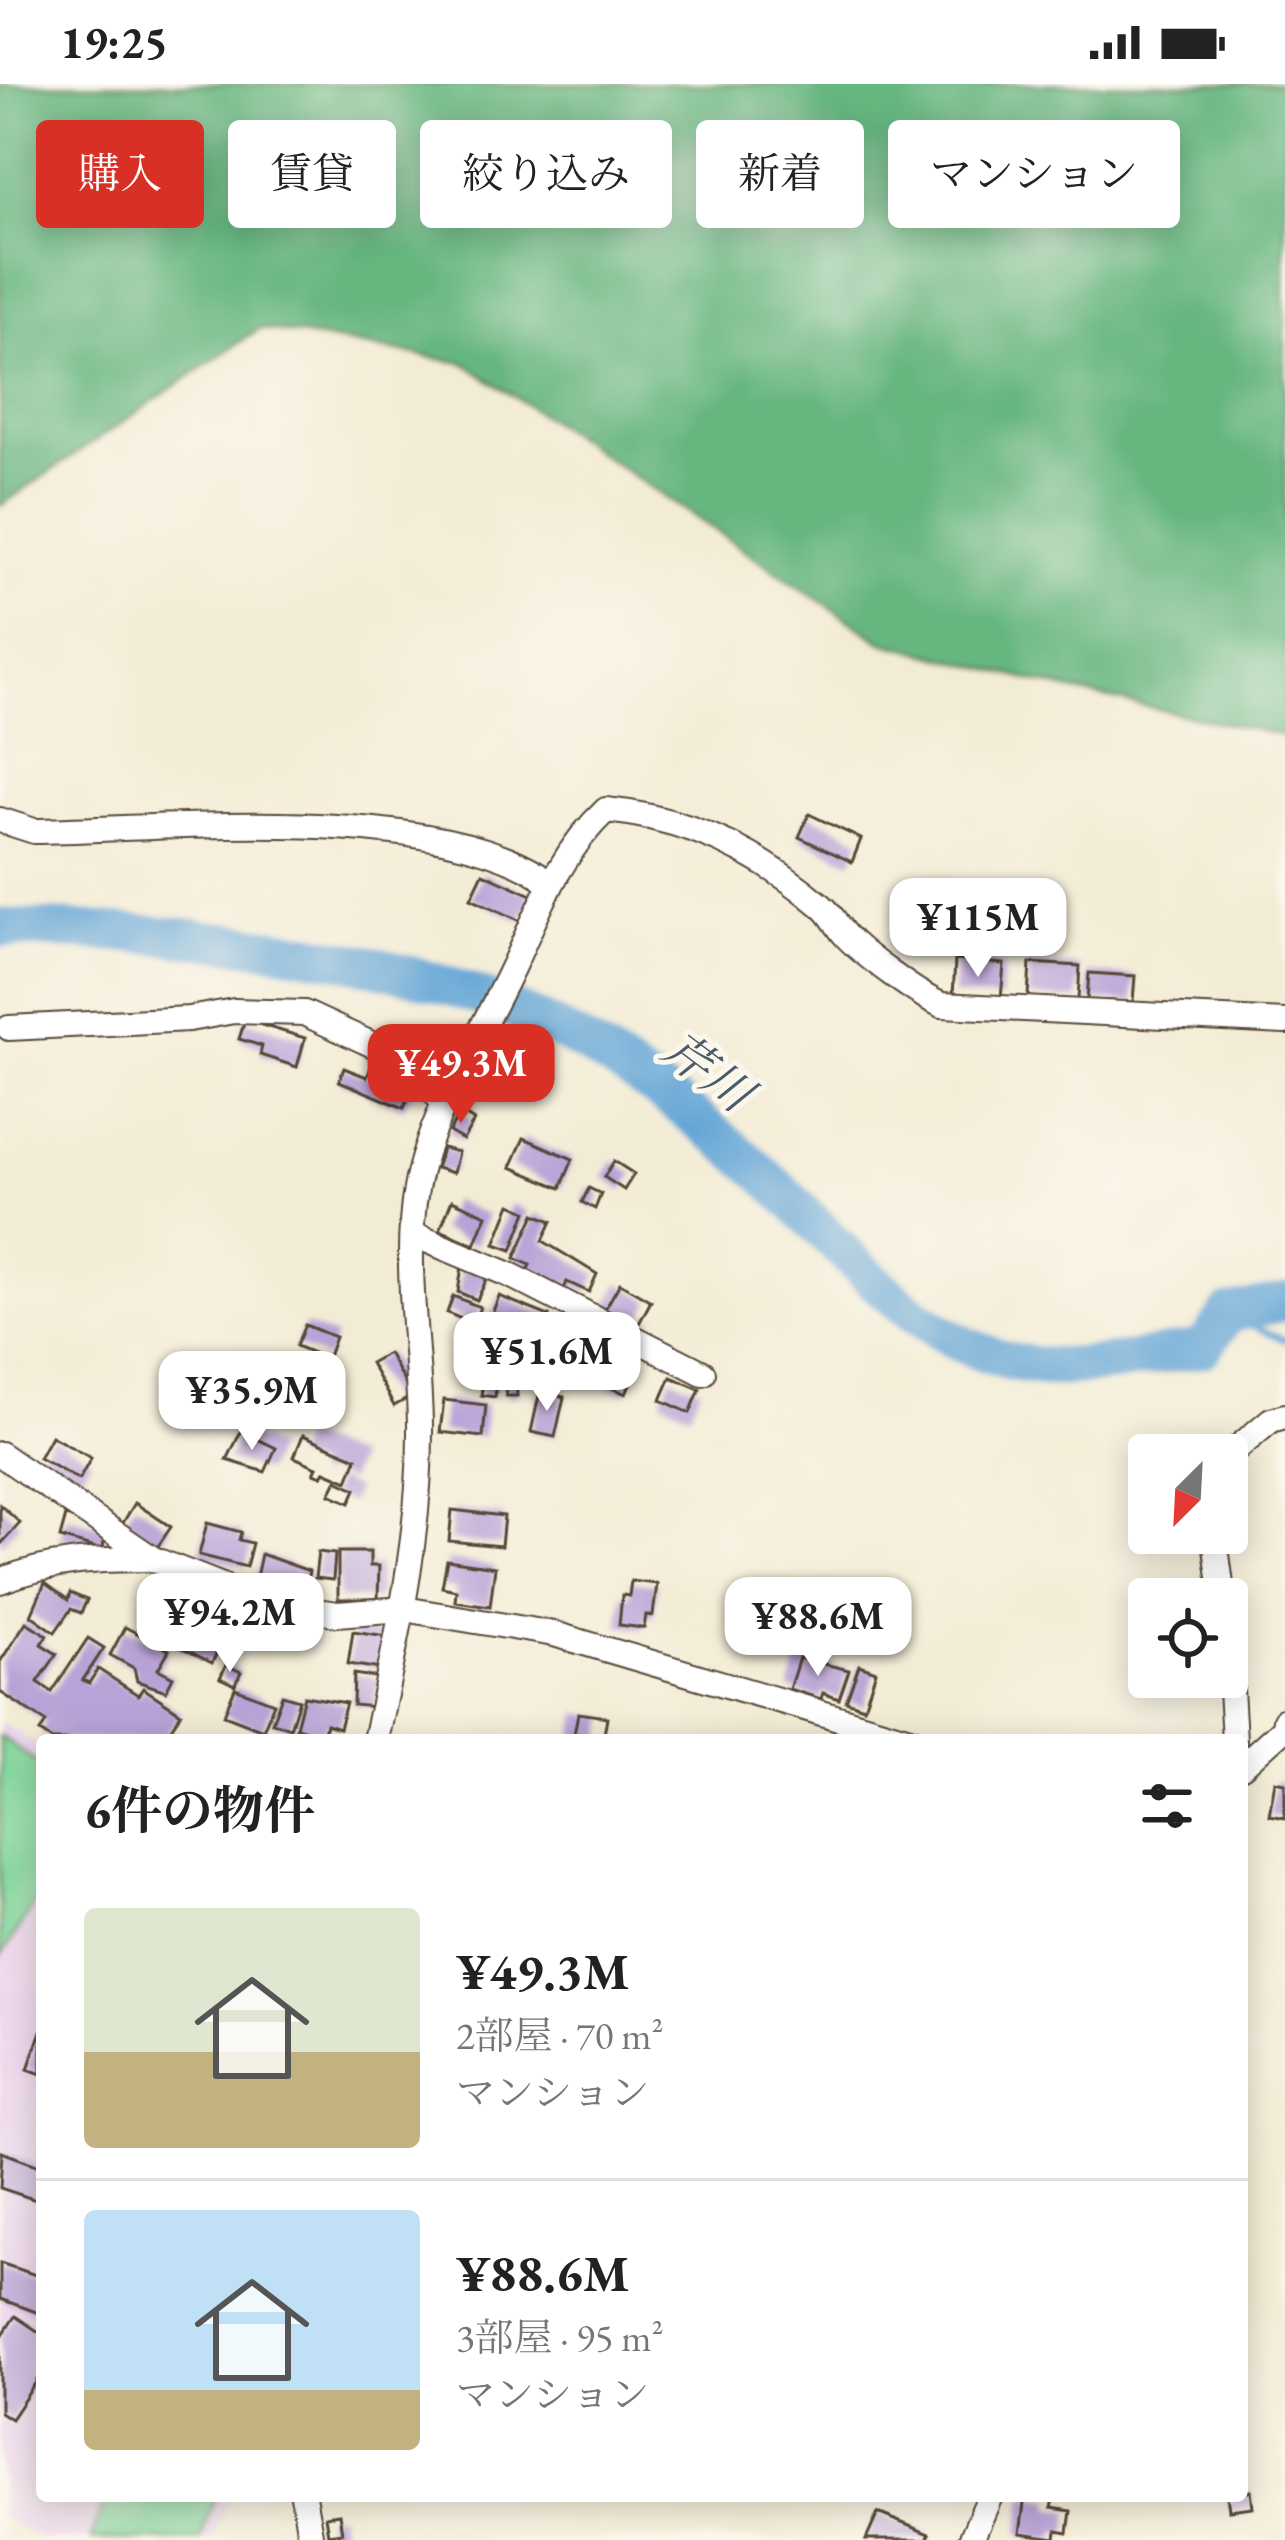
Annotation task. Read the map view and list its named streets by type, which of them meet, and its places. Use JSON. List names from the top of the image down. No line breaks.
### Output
{"water":["芹川"],"north":"bottom left","page":{"status":"19:25","chip":["購入","賃貸","絞り込み","新着","マンション"],"price":["¥115M","¥49.3M","¥51.6M","¥35.9M","¥94.2M","¥88.6M"],"heading":"6件の物件","list":[{"name":"¥49.3M","note":"2部屋 · 70 m² · マンション"},{"name":"¥88.6M","note":"3部屋 · 95 m² · マンション"}]}}
